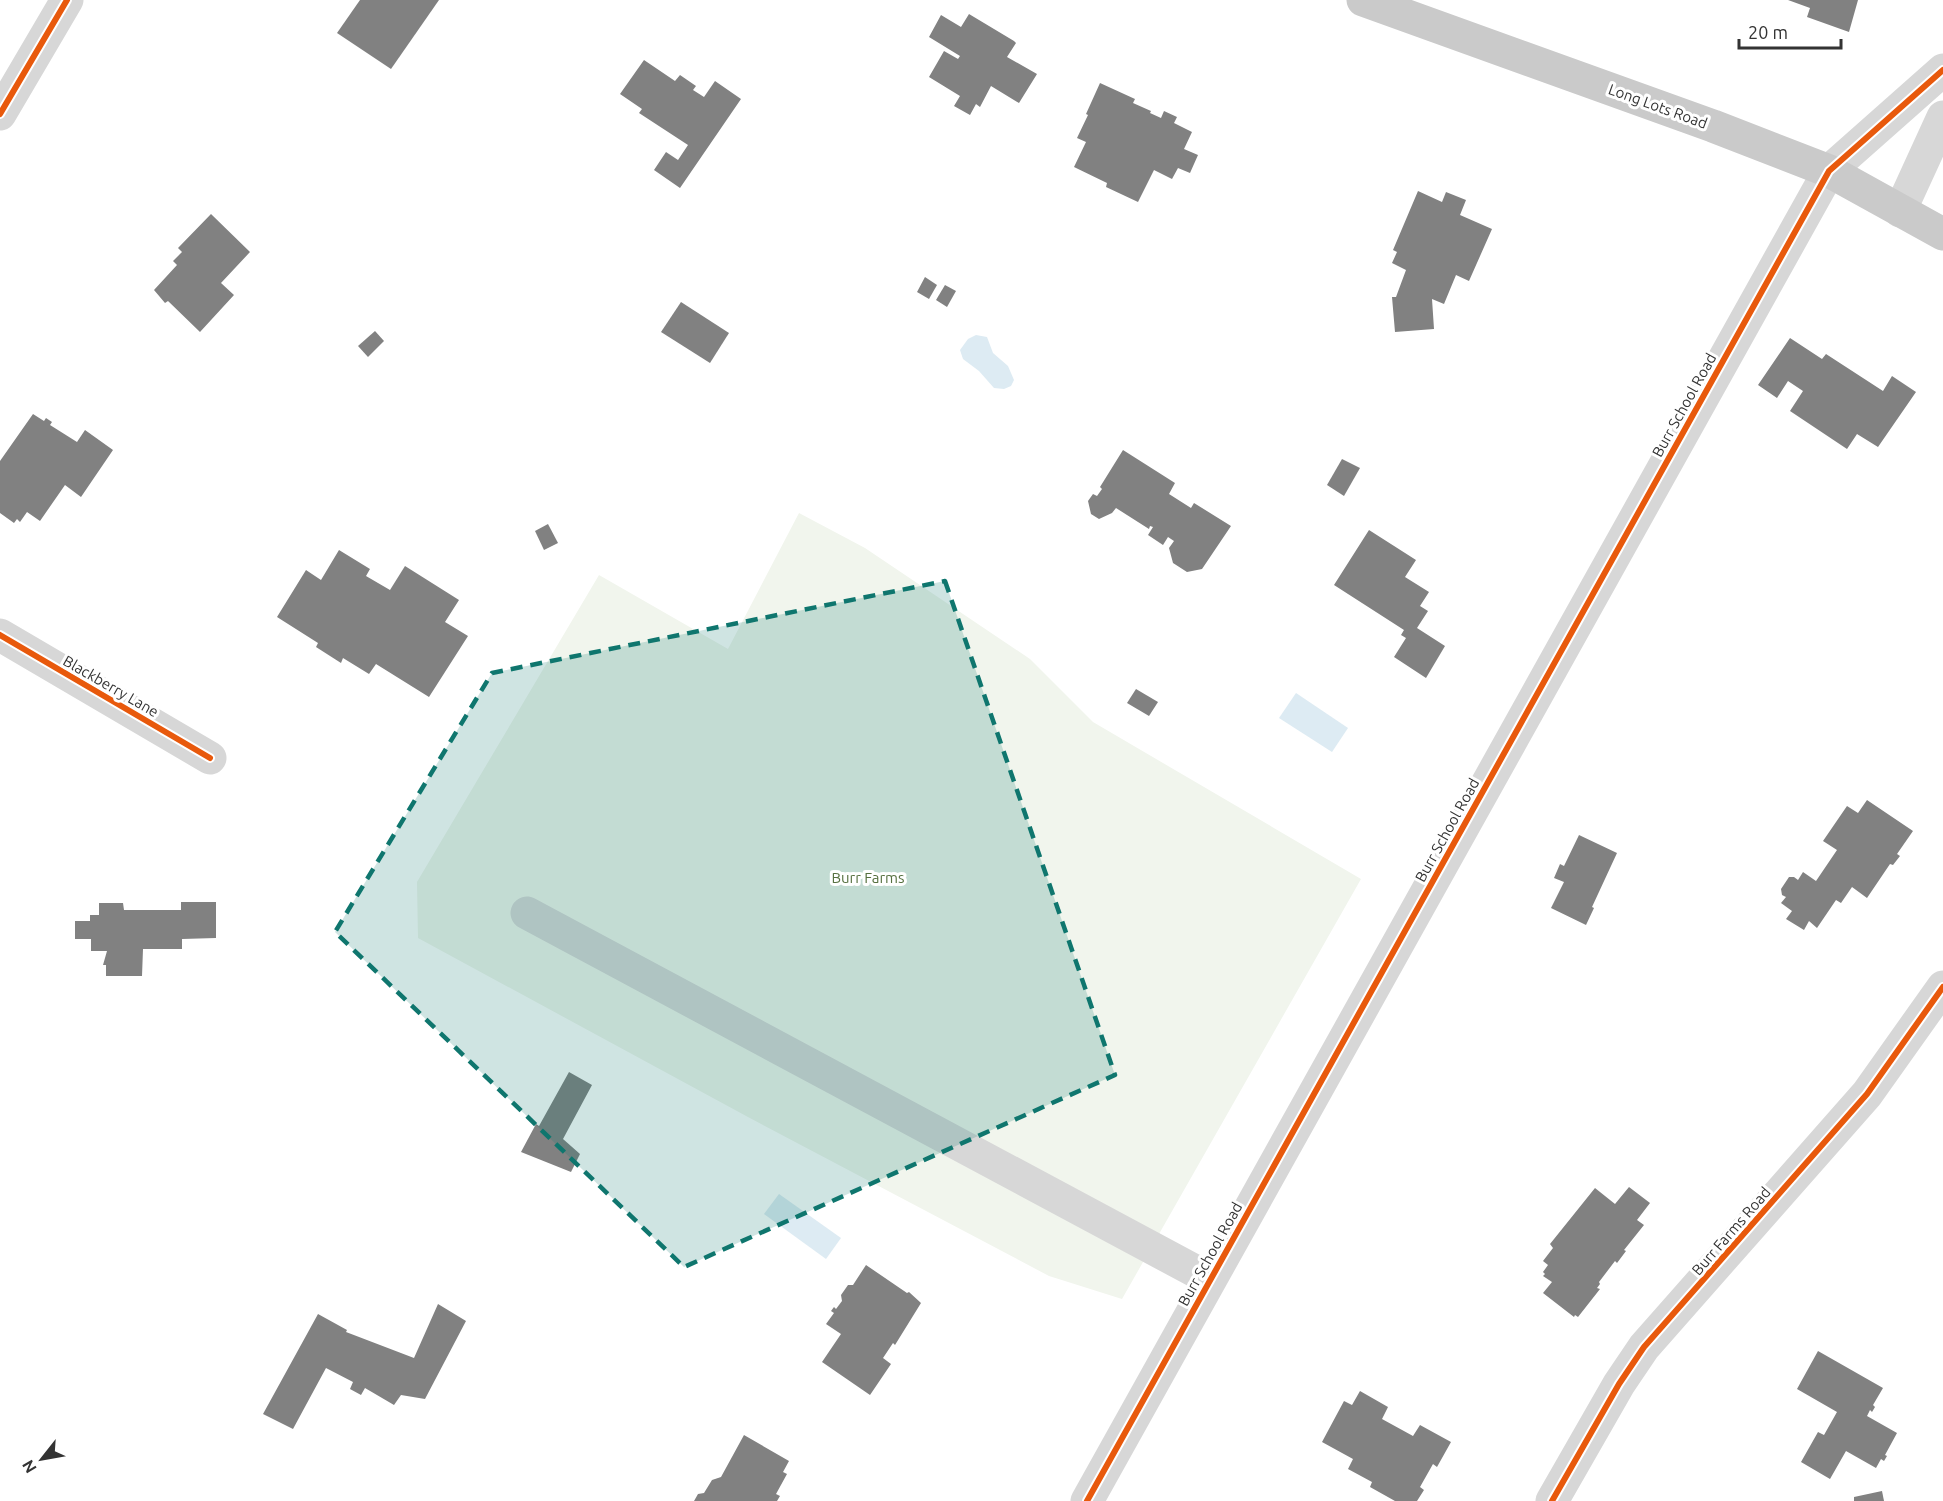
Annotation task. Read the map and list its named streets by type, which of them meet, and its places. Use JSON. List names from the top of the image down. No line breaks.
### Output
{"streets":{"main road":["Long Lots Road"],"street":["Burr School Road","Blackberry Lane","Burr Farms Road"]},"crossings":[["Long Lots Road","Burr School Road"]],"parks":["Burr Farms"],"scale_bar":"20 m","north":"bottom left"}
